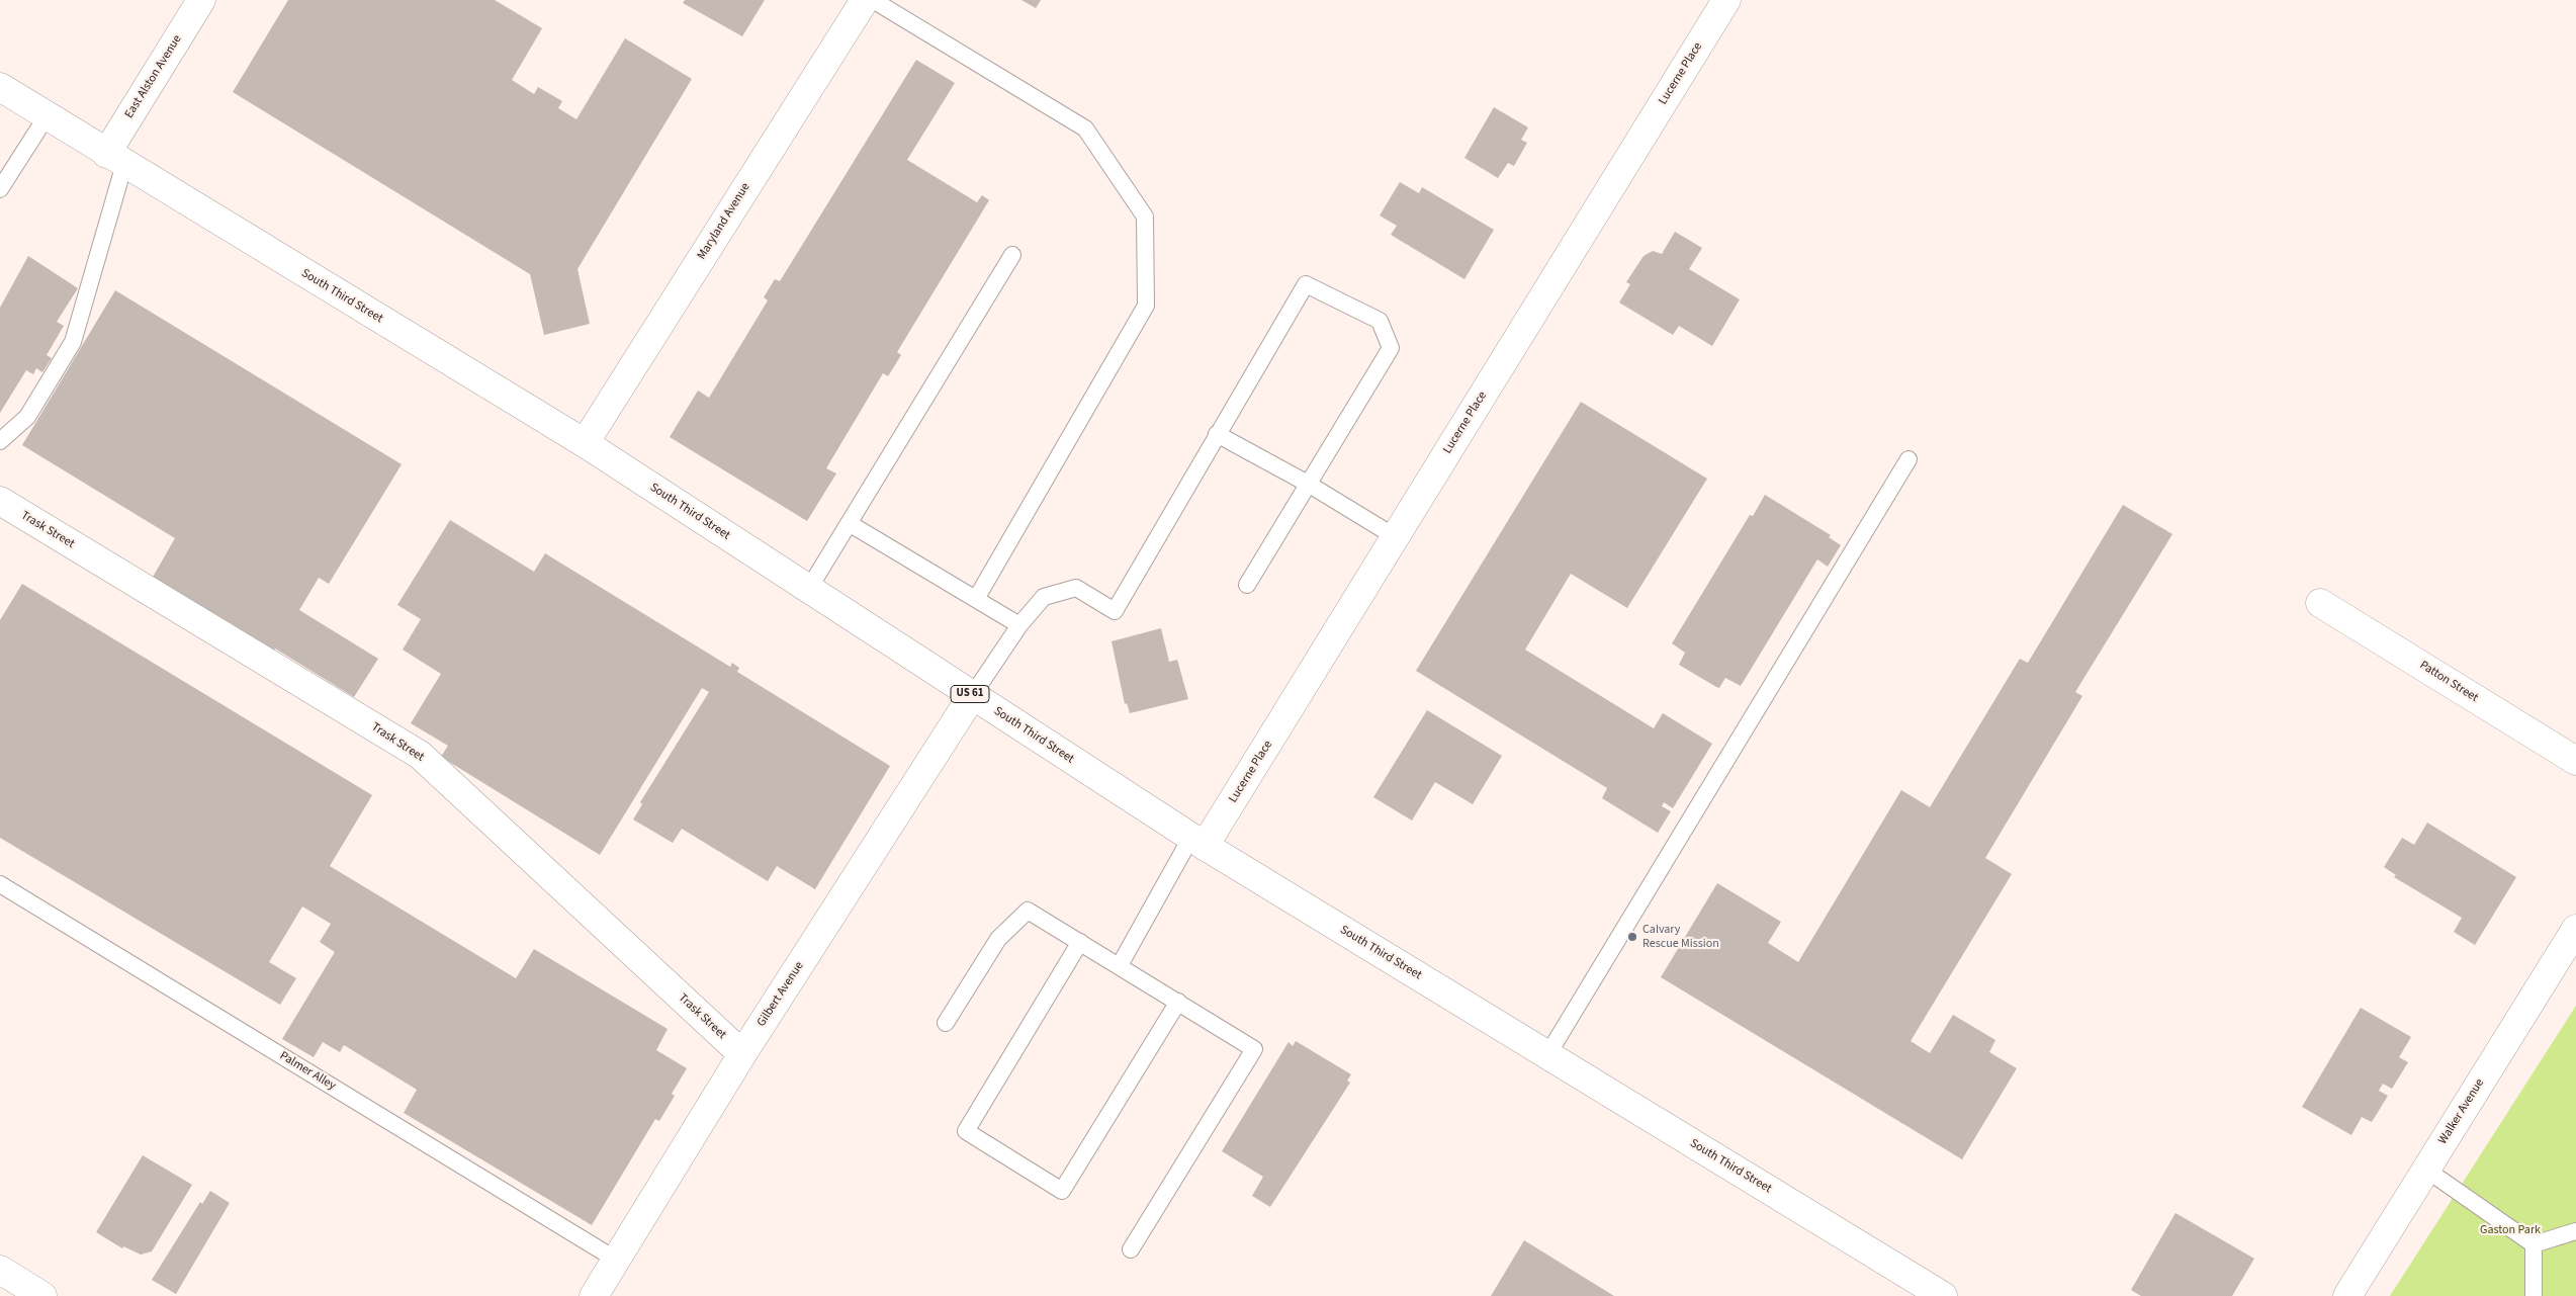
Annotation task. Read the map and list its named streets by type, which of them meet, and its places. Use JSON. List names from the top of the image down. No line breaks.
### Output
{"streets":{"street":["Lucerne Place","East Alston Avenue","Maryland Avenue","South Third Street","Trask Street","Patton Street","US 61","Gilbert Avenue","Walker Avenue"],"lane":["Palmer Alley"]},"crossings":[["Lucerne Place","South Third Street"],["East Alston Avenue","South Third Street"],["Maryland Avenue","South Third Street"],["South Third Street","Gilbert Avenue"],["Trask Street","Gilbert Avenue"],["Gilbert Avenue","Palmer Alley"]],"parks":["Gaston Park"],"places":["Calvary Rescue Mission"]}
